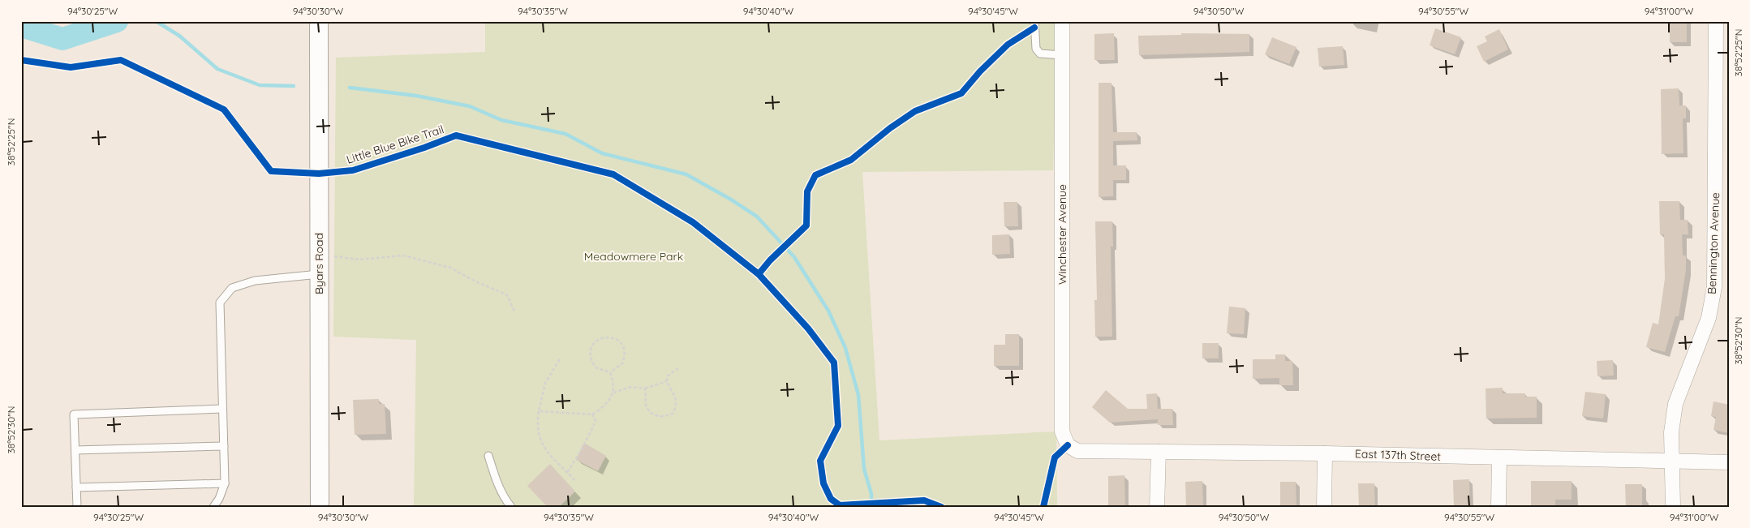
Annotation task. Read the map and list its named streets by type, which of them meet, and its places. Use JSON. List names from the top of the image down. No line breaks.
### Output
{"streets":{"street":["Winchester Avenue","Bennington Avenue","Byars Road","East 137th Street"],"cycle path":["Little Blue Bike Trail"]},"crossings":[["Winchester Avenue","East 137th Street"],["Bennington Avenue","East 137th Street"]],"parks":["Meadowmere Park"],"coordinates":["94°30'25\"W","94°30'30\"W","94°30'35\"W","94°30'40\"W","94°30'45\"W","94°30'50\"W","94°30'55\"W","94°31'00\"W","38°52'25\"N","38°52'30\"N"]}
